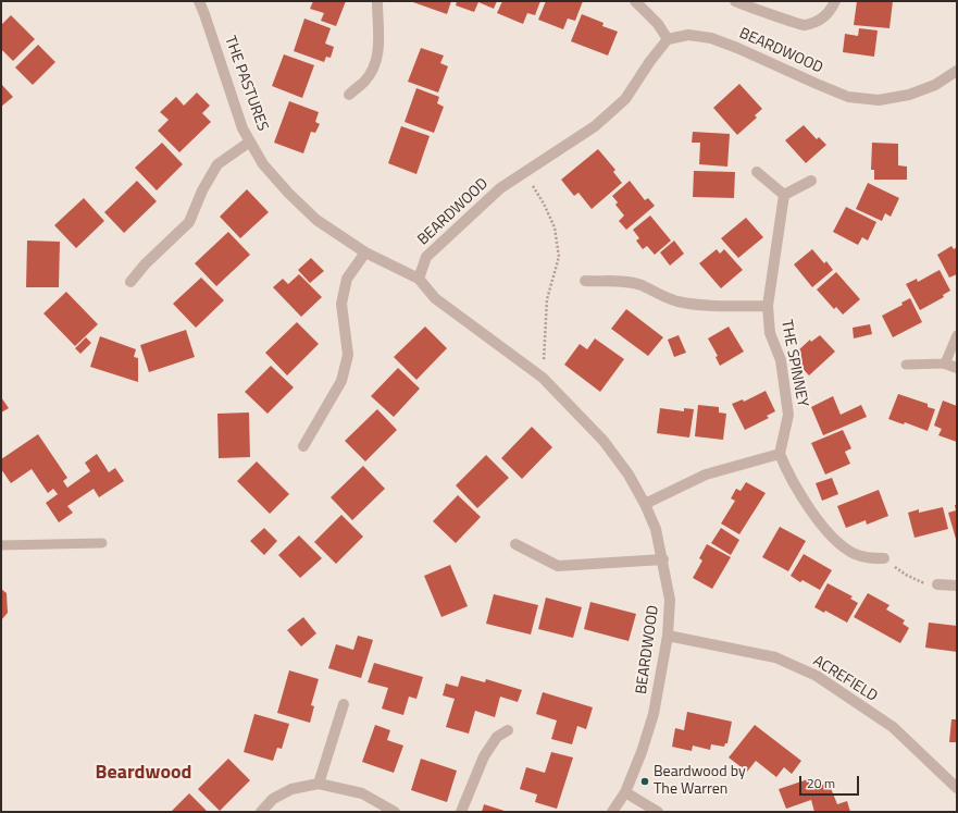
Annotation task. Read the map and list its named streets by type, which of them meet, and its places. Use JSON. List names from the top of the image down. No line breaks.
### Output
{"streets":{"street":["BEARDWOOD","THE PASTURES","THE SPINNEY","ACREFIELD"]},"crossings":[["BEARDWOOD","THE PASTURES"],["BEARDWOOD","ACREFIELD"]],"districts":["Beardwood"],"places":["Beardwood by The Warren"],"scale_bar":"20 m"}
